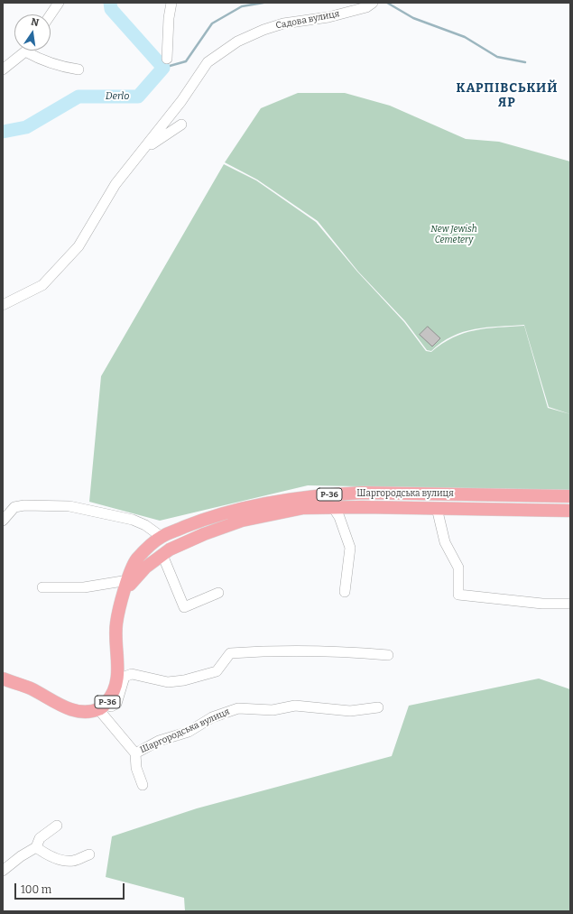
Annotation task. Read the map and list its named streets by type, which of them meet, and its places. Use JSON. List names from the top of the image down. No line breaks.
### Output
{"streets":{"main road":["Шаргородська вулиця","Р-36"],"street":["Садова вулиця"]},"crossings":[["Шаргородська вулиця","Р-36"]],"districts":["КАРПІВСЬКИЙ ЯР"],"water":["Derlo"],"parks":["New Jewish Cemetery"],"scale_bar":"100 m","north":"top"}
